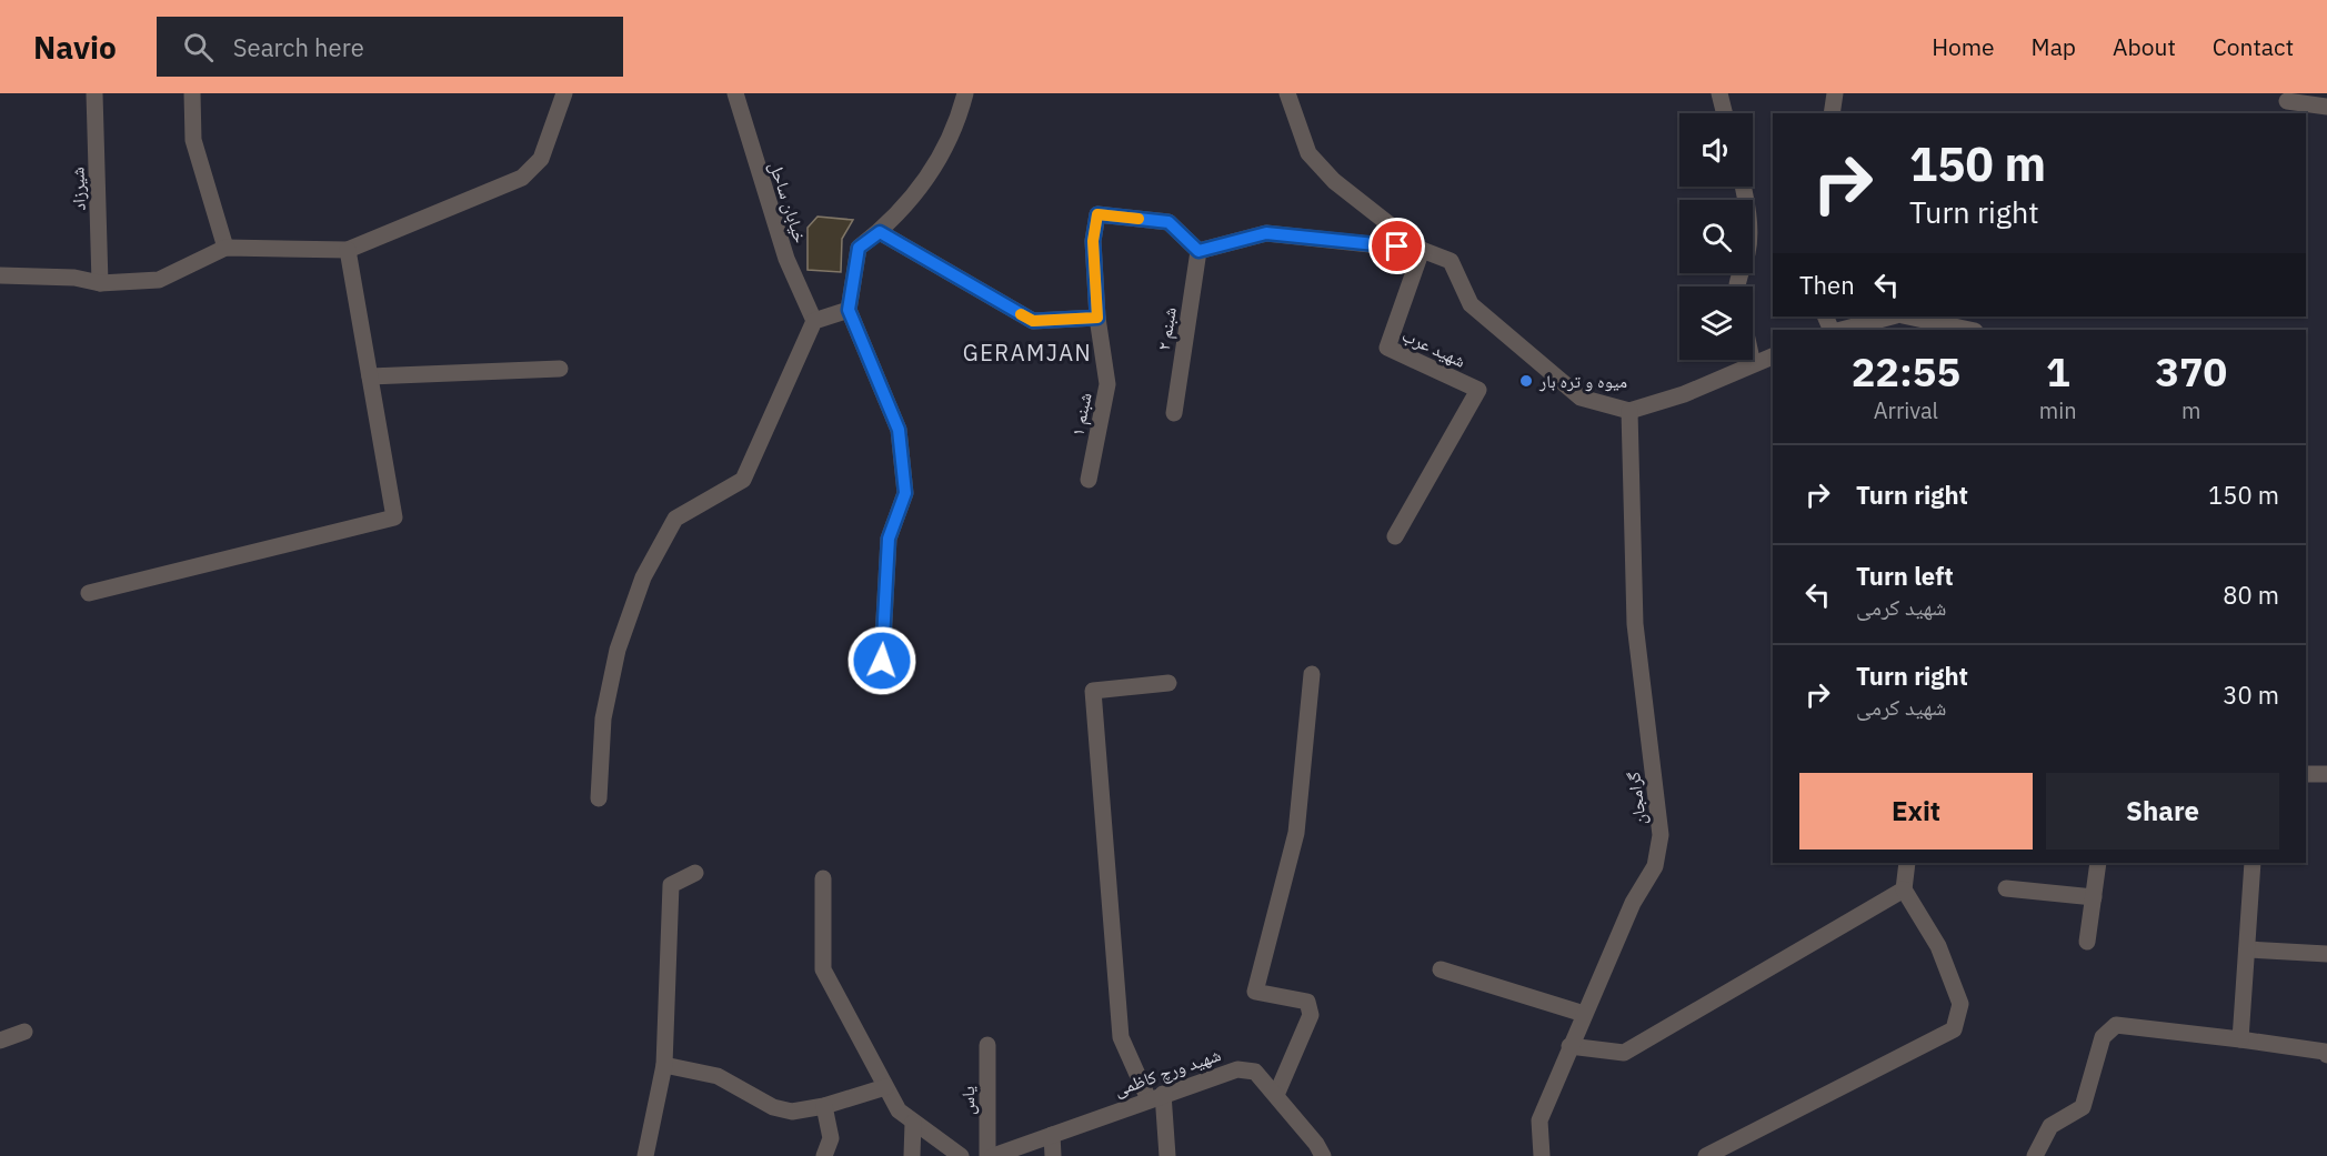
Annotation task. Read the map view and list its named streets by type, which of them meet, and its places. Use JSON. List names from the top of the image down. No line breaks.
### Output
{"streets":{"street":["شیرزاد","خیابان ساحل","شبنم ۲","شهید عرب","شبنم ۱","گرامجان","شهید ورچ کاظمی","یاس"]},"crossings":[["شبنم ۲","شبنم ۱"],["شهید ورچ کاظمی","یاس"]],"districts":["GERAMJAN"],"places":["میوه و تره بار"],"page":{"header":"Navio","search":"Search here","nav":["Home","Map","About","Contact"],"turn":["150 m","Turn right"],"then":"Then","eta":["22:55","Arrival","1","min","370","m"],"list":[{"name":"Turn right","value":"150 m"},{"name":"Turn left","note":"شهید کرمی","value":"80 m"},{"name":"Turn right","note":"شهید کرمی","value":"30 m"}],"buttons":["Exit","Share"]}}
